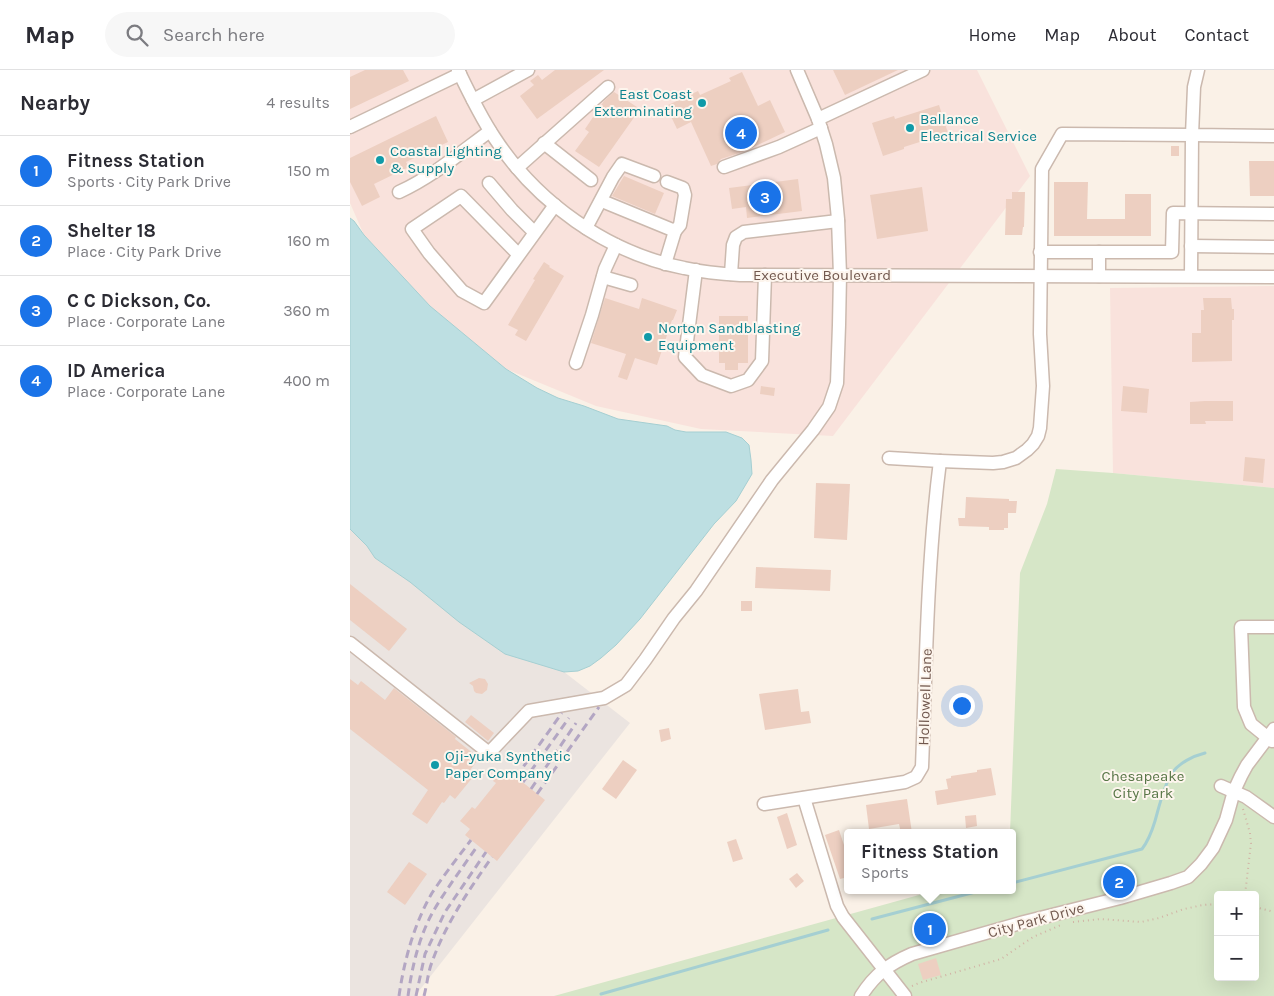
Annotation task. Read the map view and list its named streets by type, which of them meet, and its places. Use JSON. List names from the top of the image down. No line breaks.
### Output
{"streets":{"street":["Executive Boulevard","Hollowell Lane","City Park Drive"]},"parks":["Chesapeake City Park"],"places":["East Coast Exterminating","Ballance Electrical Service","Coastal Lighting & Supply","Norton Sandblasting Equipment","Oji-yuka Synthetic Paper Company"],"page":{"header":"Map","search":"Search here","nav":["Home","Map","About","Contact"],"heading":["Nearby","4 results"],"pins":["4","3","2","1"],"list":[{"mark":"1","name":"Fitness Station","note":"Sports · City Park Drive","value":"150 m"},{"mark":"2","name":"Shelter 18","note":"Place · City Park Drive","value":"160 m"},{"mark":"3","name":"C C Dickson, Co.","note":"Place · Corporate Lane","value":"360 m"},{"mark":"4","name":"ID America","note":"Place · Corporate Lane","value":"400 m"}],"popup":["Fitness Station","Sports"],"map_buttons":["+","−"]}}
